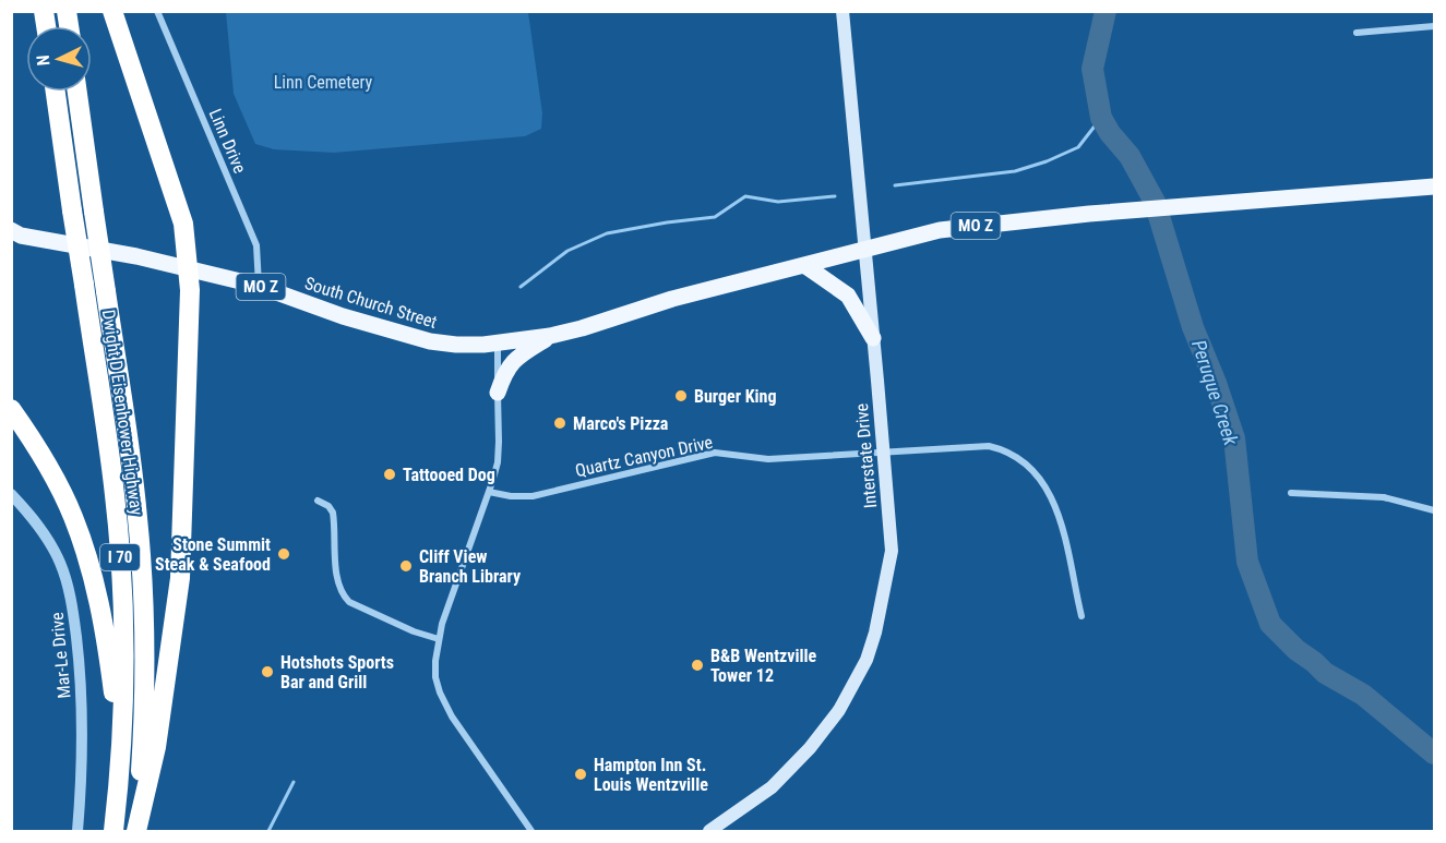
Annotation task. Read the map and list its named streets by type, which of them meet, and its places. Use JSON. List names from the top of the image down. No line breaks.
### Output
{"streets":{"highway":["Dwight D Eisenhower Highway","I 70"],"main road":["MO Z","South Church Street","Interstate Drive"],"street":["Linn Drive","Quartz Canyon Drive","Mar-Le Drive"]},"crossings":[["Linn Drive","South Church Street"],["MO Z","South Church Street"],["MO Z","Interstate Drive"],["Quartz Canyon Drive","Interstate Drive"]],"water":["Peruque Creek"],"parks":["Linn Cemetery"],"places":["Burger King","Marco's Pizza","Tattooed Dog","Stone Summit Steak & Seafood","Cliff View Branch Library","B&B Wentzville Tower 12","Hotshots Sports Bar and Grill","Hampton Inn St. Louis Wentzville"],"north":"left"}
